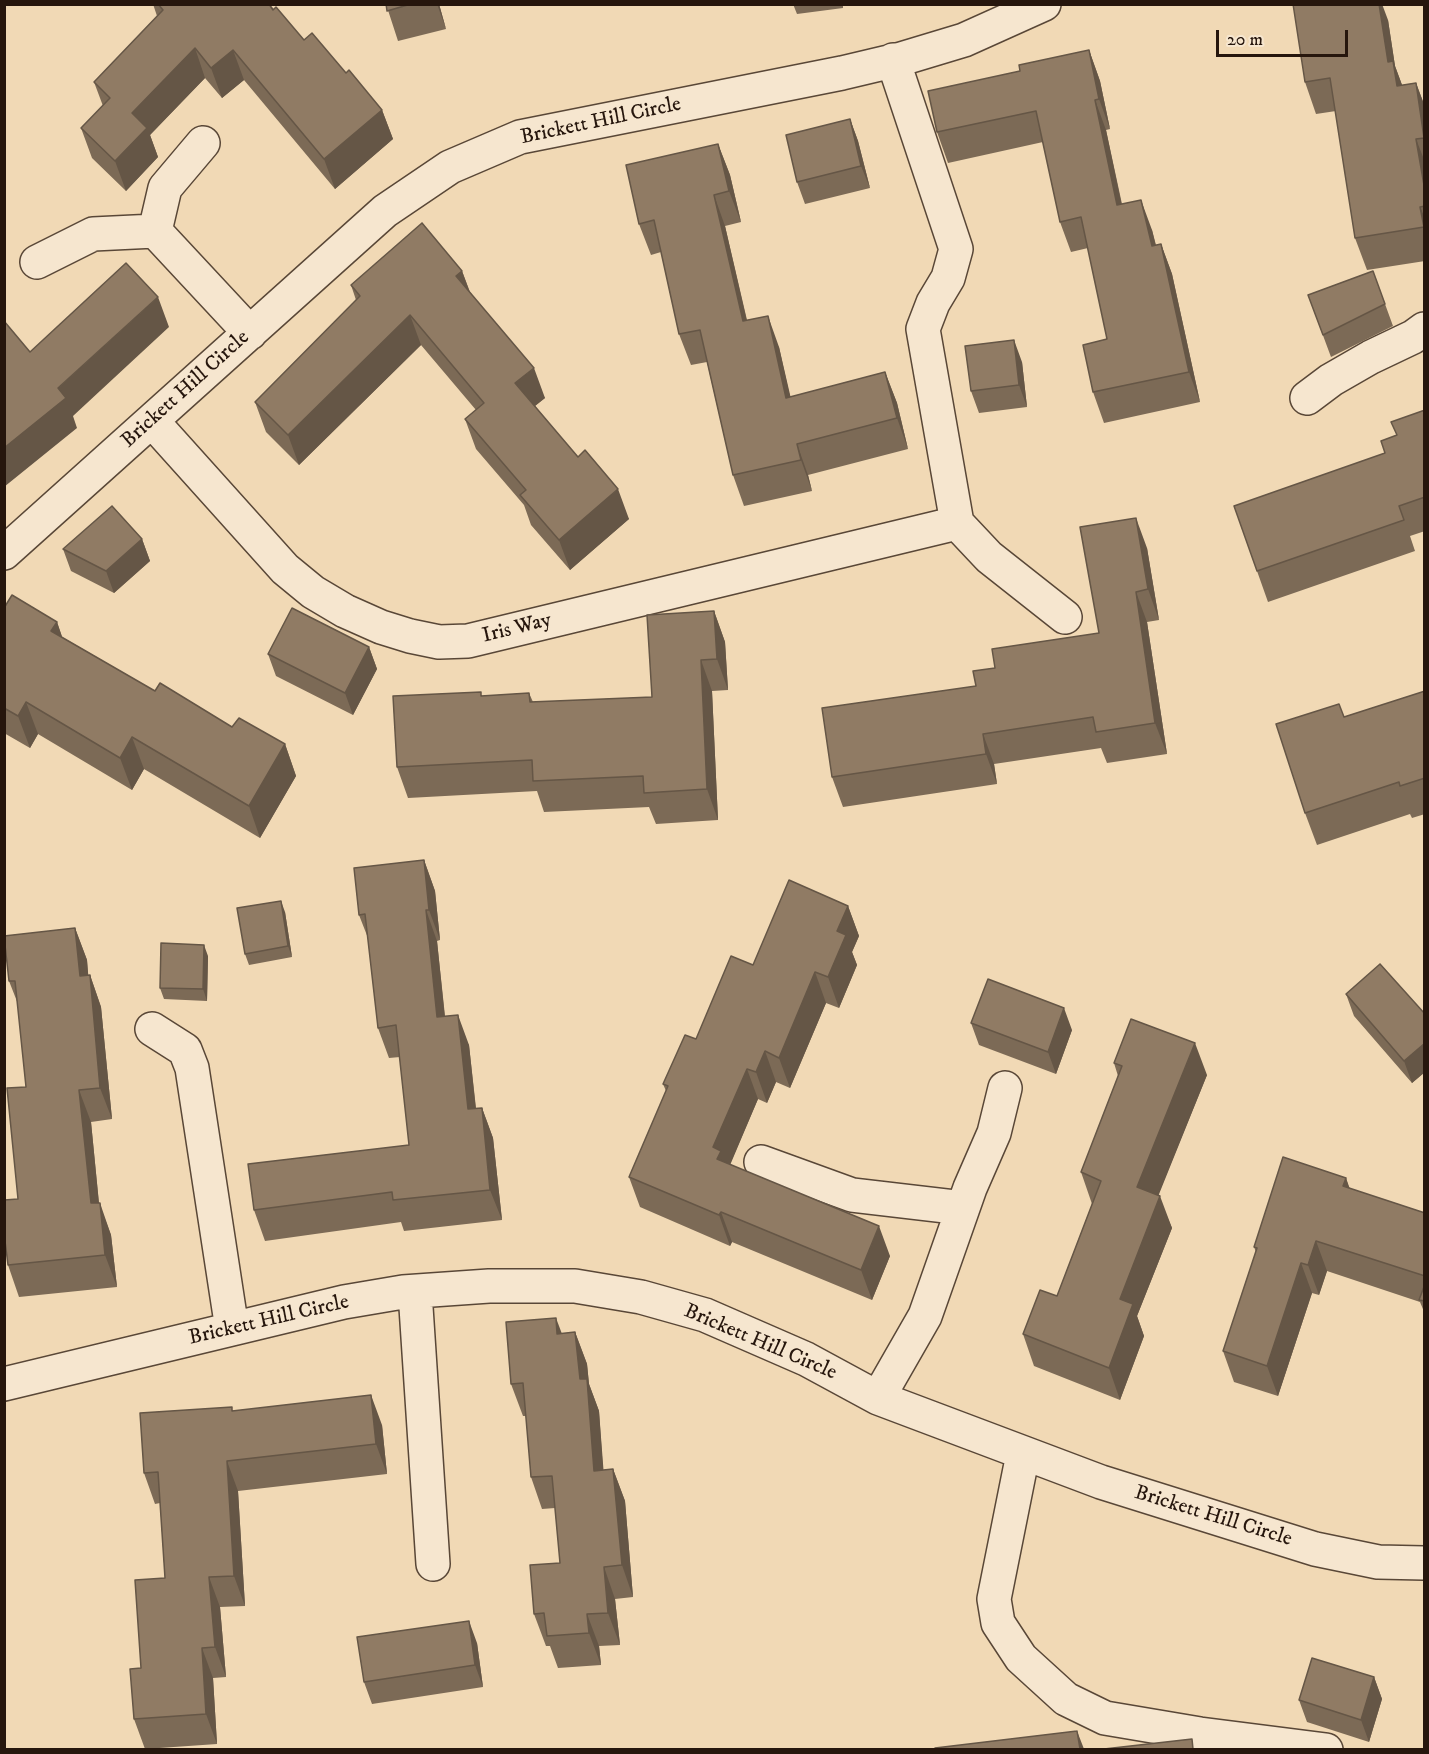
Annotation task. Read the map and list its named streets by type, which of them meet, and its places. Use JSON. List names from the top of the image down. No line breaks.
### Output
{"streets":{"street":["Brickett Hill Circle","Iris Way"]},"crossings":[["Brickett Hill Circle","Iris Way"]],"scale_bar":"20 m"}
